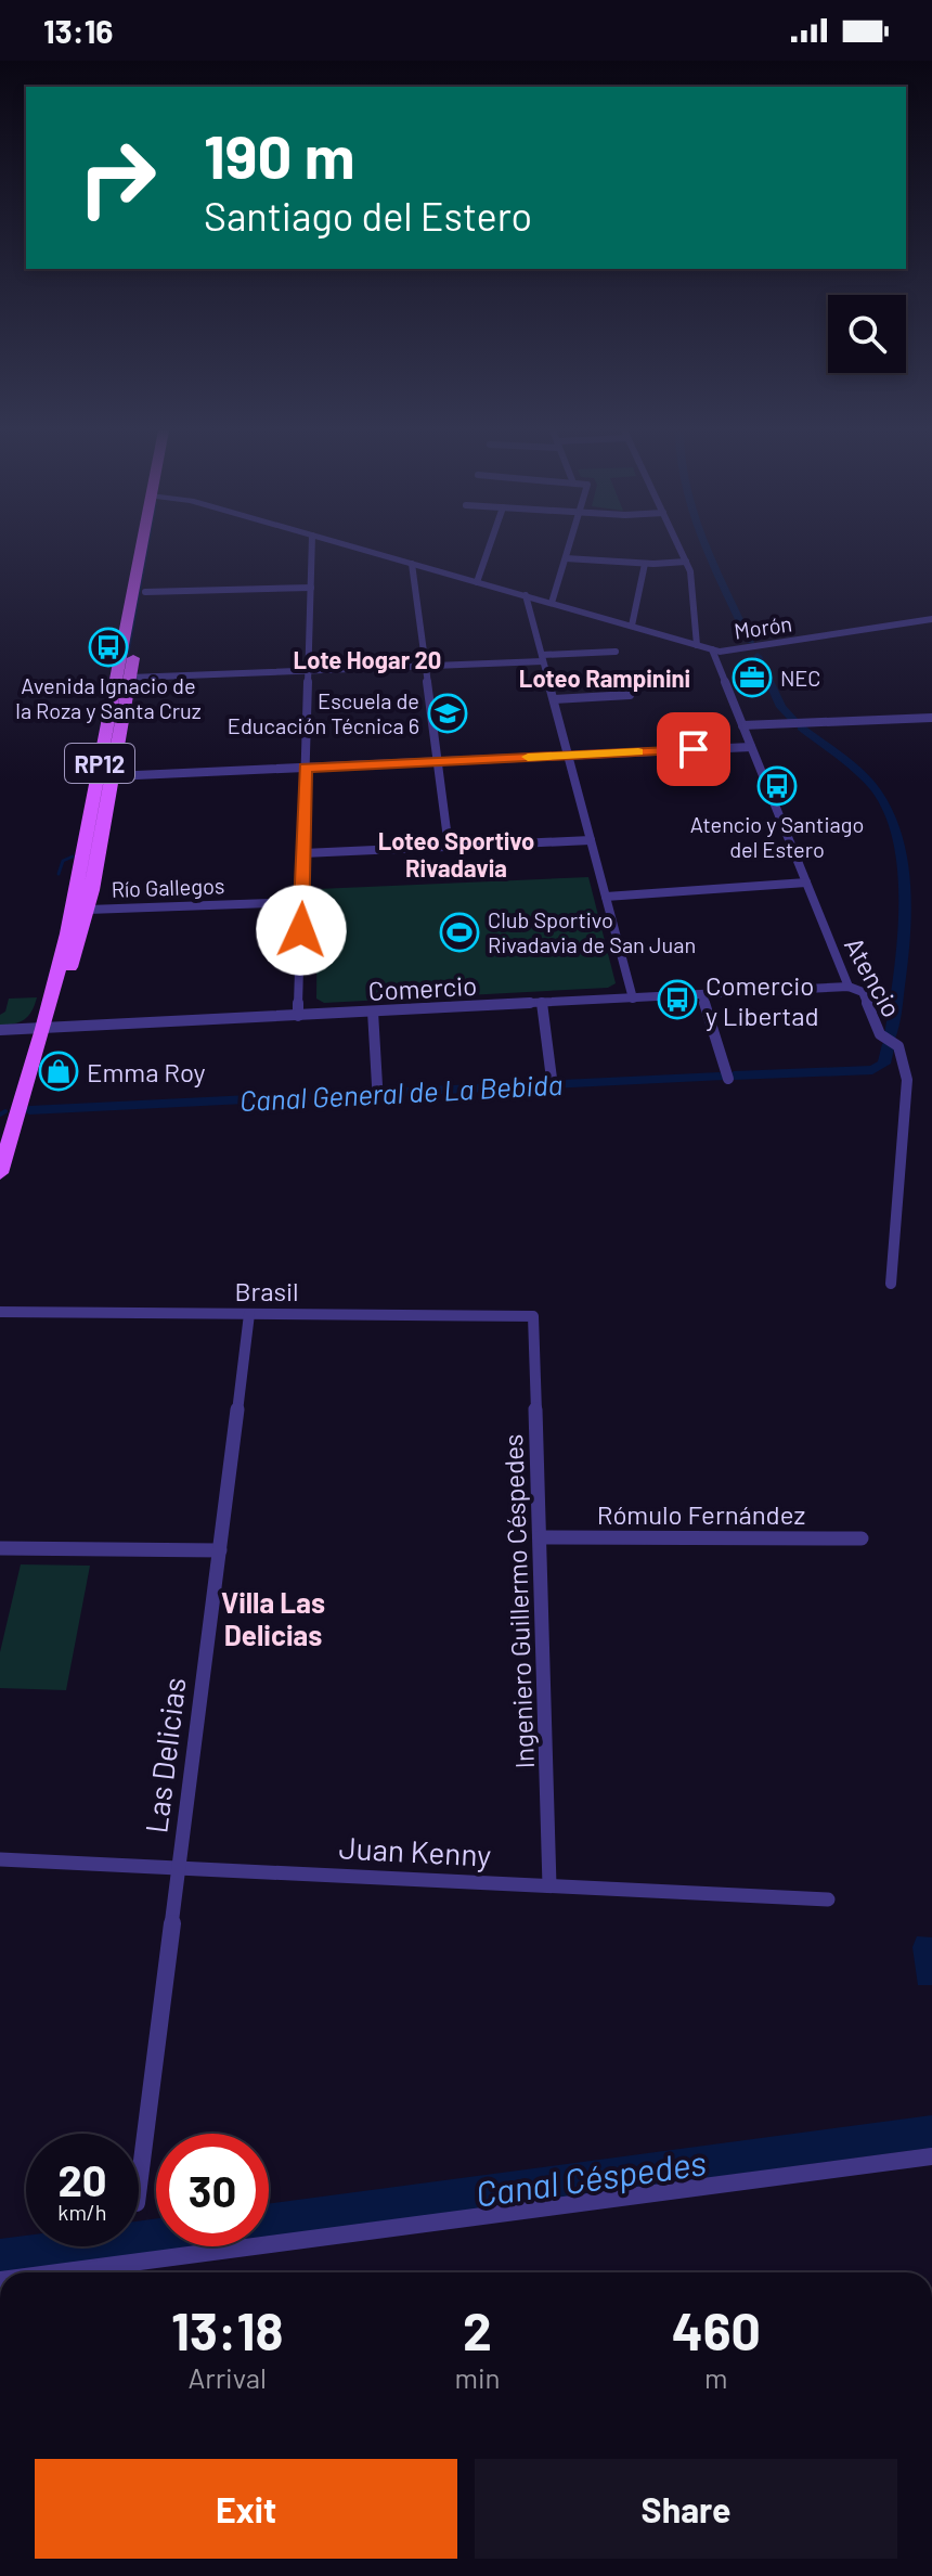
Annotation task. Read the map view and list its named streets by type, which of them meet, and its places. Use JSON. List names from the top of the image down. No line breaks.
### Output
{"streets":{"main road":["RP12"],"street":["Morón","Río Gallegos","Atencio","Comercio","Brasil","Rómulo Fernández","Ingeniero Guillermo Céspedes","Las Delicias","Juan Kenny"]},"crossings":[["Morón","Atencio"],["RP12","Río Gallegos"],["RP12","Comercio"],["Atencio","Comercio"],["Brasil","Ingeniero Guillermo Céspedes"],["Brasil","Las Delicias"],["Rómulo Fernández","Ingeniero Guillermo Céspedes"],["Ingeniero Guillermo Céspedes","Juan Kenny"],["Las Delicias","Juan Kenny"]],"districts":["Lote Hogar 20","Loteo Rampinini","Loteo Sportivo Rivadavia","Villa Las Delicias"],"water":["Canal General de La Bebida","Canal Céspedes"],"places":{"bus stop":["Avenida Ignacio de la Roza y Santa Cruz","Atencio y Santiago del Estero","Comercio y Libertad"],"office":["NEC"],"school or university":["Escuela de Educación Técnica 6"],"sports":["Club Sportivo Rivadavia de San Juan"],"shop":["Emma Roy"]},"page":{"status":"13:16","turn":["190 m","Santiago del Estero"],"speed":"20 km/h","limit":"30","eta":["13:18","Arrival","2","min","460","m"],"buttons":["Exit","Share"]}}
